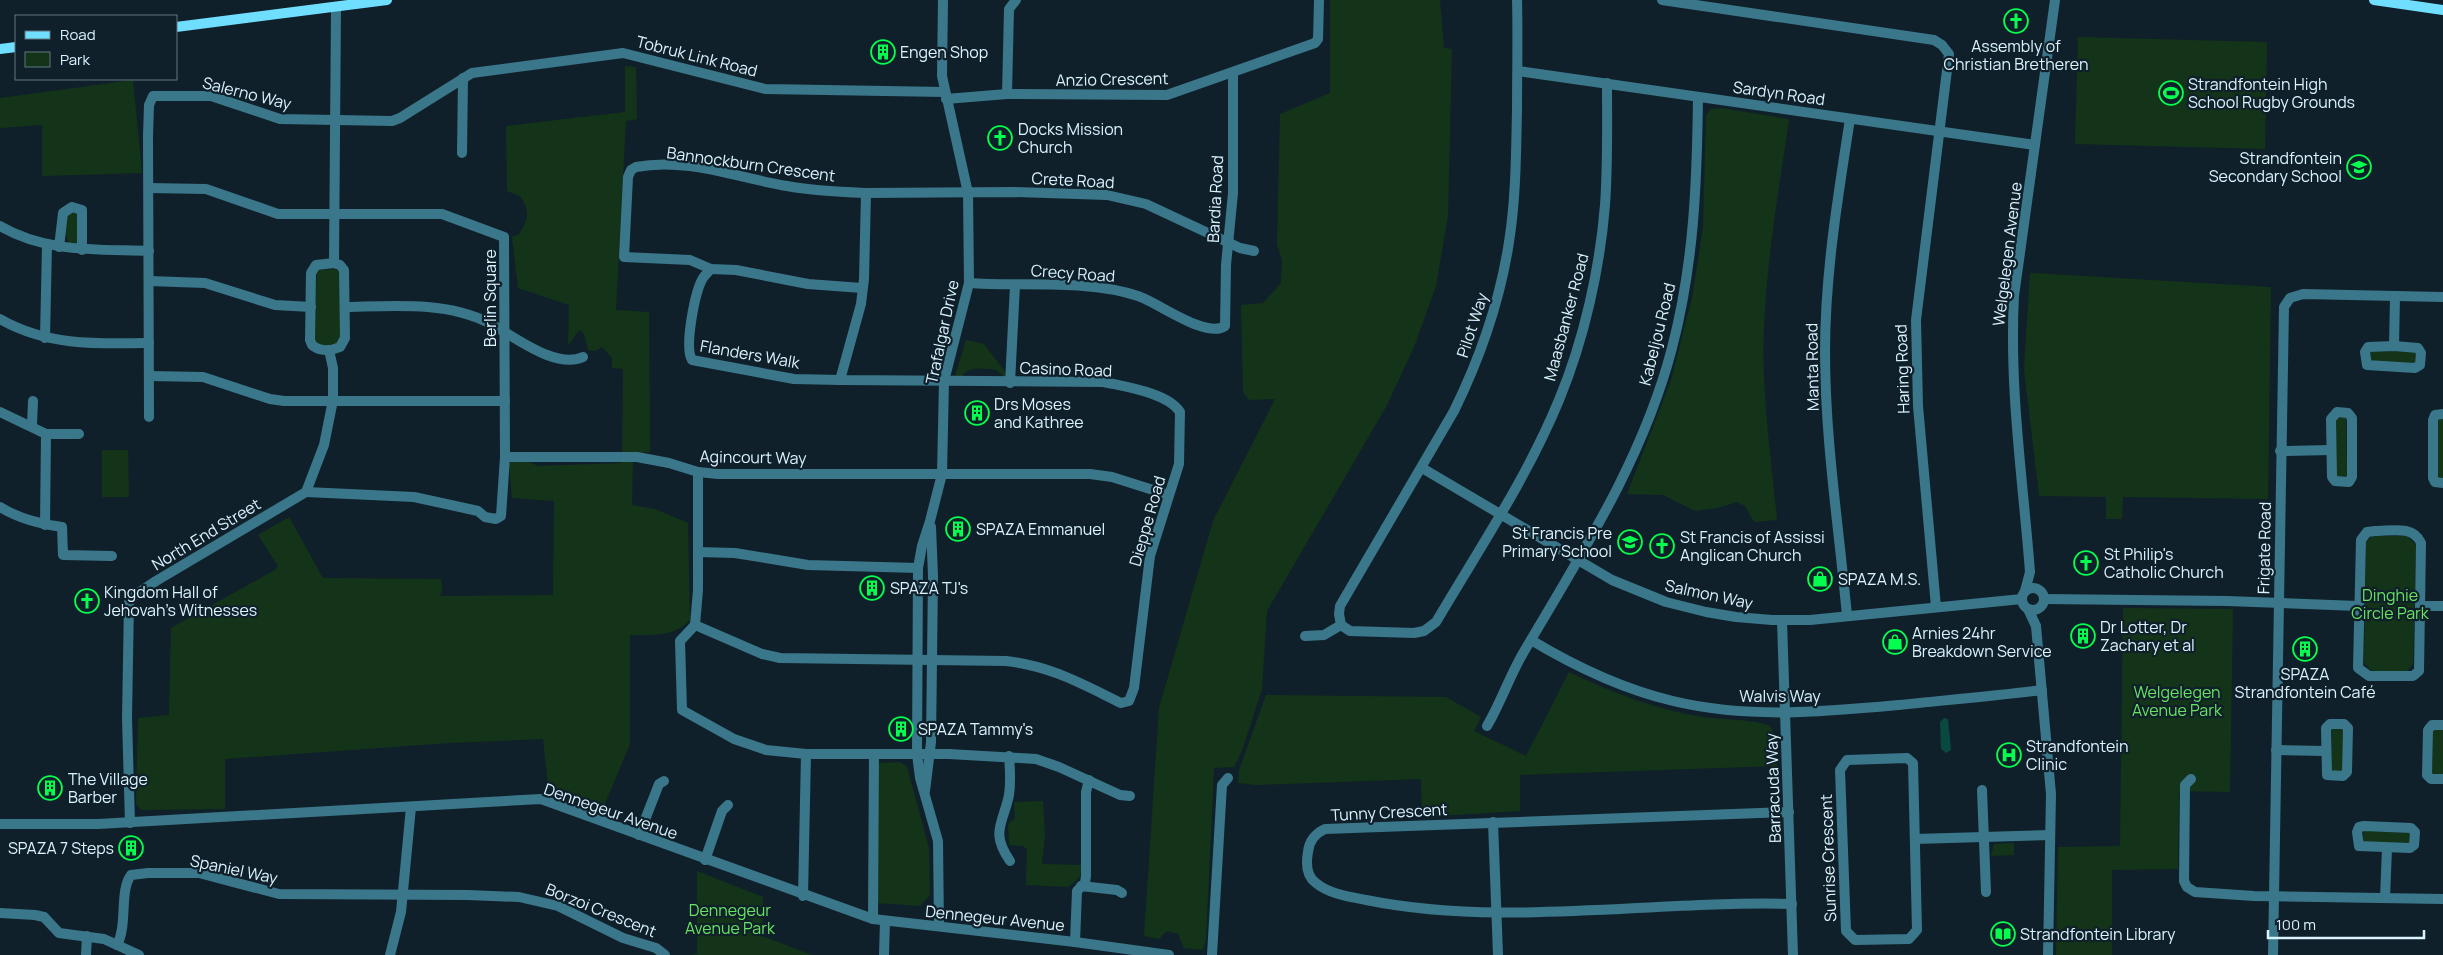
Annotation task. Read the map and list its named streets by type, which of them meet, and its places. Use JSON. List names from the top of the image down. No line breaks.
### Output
{"streets":{"street":["Tobruk Link Road","Anzio Crescent","Salerno Way","Sardyn Road","Bannockburn Crescent","Crete Road","Bardia Road","Welgelegen Avenue","Crecy Road","Berlin Square","Maasbanker Road","Pilot Way","Trafalgar Drive","Kabeljou Road","Flanders Walk","Manta Road","Casino Road","Haring Road","Agincourt Way","Dieppe Road","North End Street","Frigate Road","Salmon Way","Walvis Way","Barracuda Way","Dennegeur Avenue","Tunny Crescent","Sunrise Crescent","Spaniel Way","Borzoi Crescent"]},"crossings":[["Tobruk Link Road","Anzio Crescent"],["Tobruk Link Road","Salerno Way"],["Tobruk Link Road","Trafalgar Drive"],["Anzio Crescent","Bardia Road"],["Anzio Crescent","Trafalgar Drive"],["Salerno Way","Berlin Square"],["Sardyn Road","Welgelegen Avenue"],["Sardyn Road","Maasbanker Road"],["Sardyn Road","Pilot Way"],["Sardyn Road","Kabeljou Road"],["Sardyn Road","Manta Road"],["Sardyn Road","Haring Road"],["Bannockburn Crescent","Crete Road"],["Bannockburn Crescent","Flanders Walk"],["Crete Road","Bardia Road"],["Crete Road","Trafalgar Drive"],["Bardia Road","Crecy Road"],["Welgelegen Avenue","Salmon Way"],["Crecy Road","Trafalgar Drive"],["Berlin Square","Agincourt Way"],["Berlin Square","North End Street"],["Maasbanker Road","Salmon Way"],["Pilot Way","Salmon Way"],["Trafalgar Drive","Casino Road"],["Trafalgar Drive","Agincourt Way"],["Trafalgar Drive","Dieppe Road"],["Trafalgar Drive","Dennegeur Avenue"],["Kabeljou Road","Salmon Way"],["Kabeljou Road","Walvis Way"],["Flanders Walk","Casino Road"],["Manta Road","Salmon Way"],["Casino Road","Dieppe Road"],["Haring Road","Salmon Way"],["Agincourt Way","Dieppe Road"],["North End Street","Dennegeur Avenue"],["Salmon Way","Barracuda Way"],["Walvis Way","Barracuda Way"],["Barracuda Way","Tunny Crescent"],["Spaniel Way","Borzoi Crescent"]],"parks":["Dinghie Circle Park","Welgelegen Avenue Park","Dennegeur Avenue Park"],"places":{"church":["Assembly of Christian Bretheren","Docks Mission Church","St Francis of Assissi Anglican Church","St Philip's Catholic Church","Kingdom Hall of Jehovah's Witnesses"],"building":["Engen Shop","Drs Moses and Kathree","SPAZA Emmanuel","SPAZA TJ's","Dr Lotter, Dr Zachary et al","SPAZA Strandfontein Café","SPAZA Tammy's","The Village Barber","SPAZA 7 Steps"],"sports":["Strandfontein High School Rugby Grounds"],"school or university":["Strandfontein Secondary School","St Francis Pre Primary School"],"shop":["SPAZA M.S.","Arnies 24hr Breakdown Service"],"hospital":["Strandfontein Clinic"],"library":["Strandfontein Library"]},"legend":["Road","Park"],"scale_bar":"100 m"}
